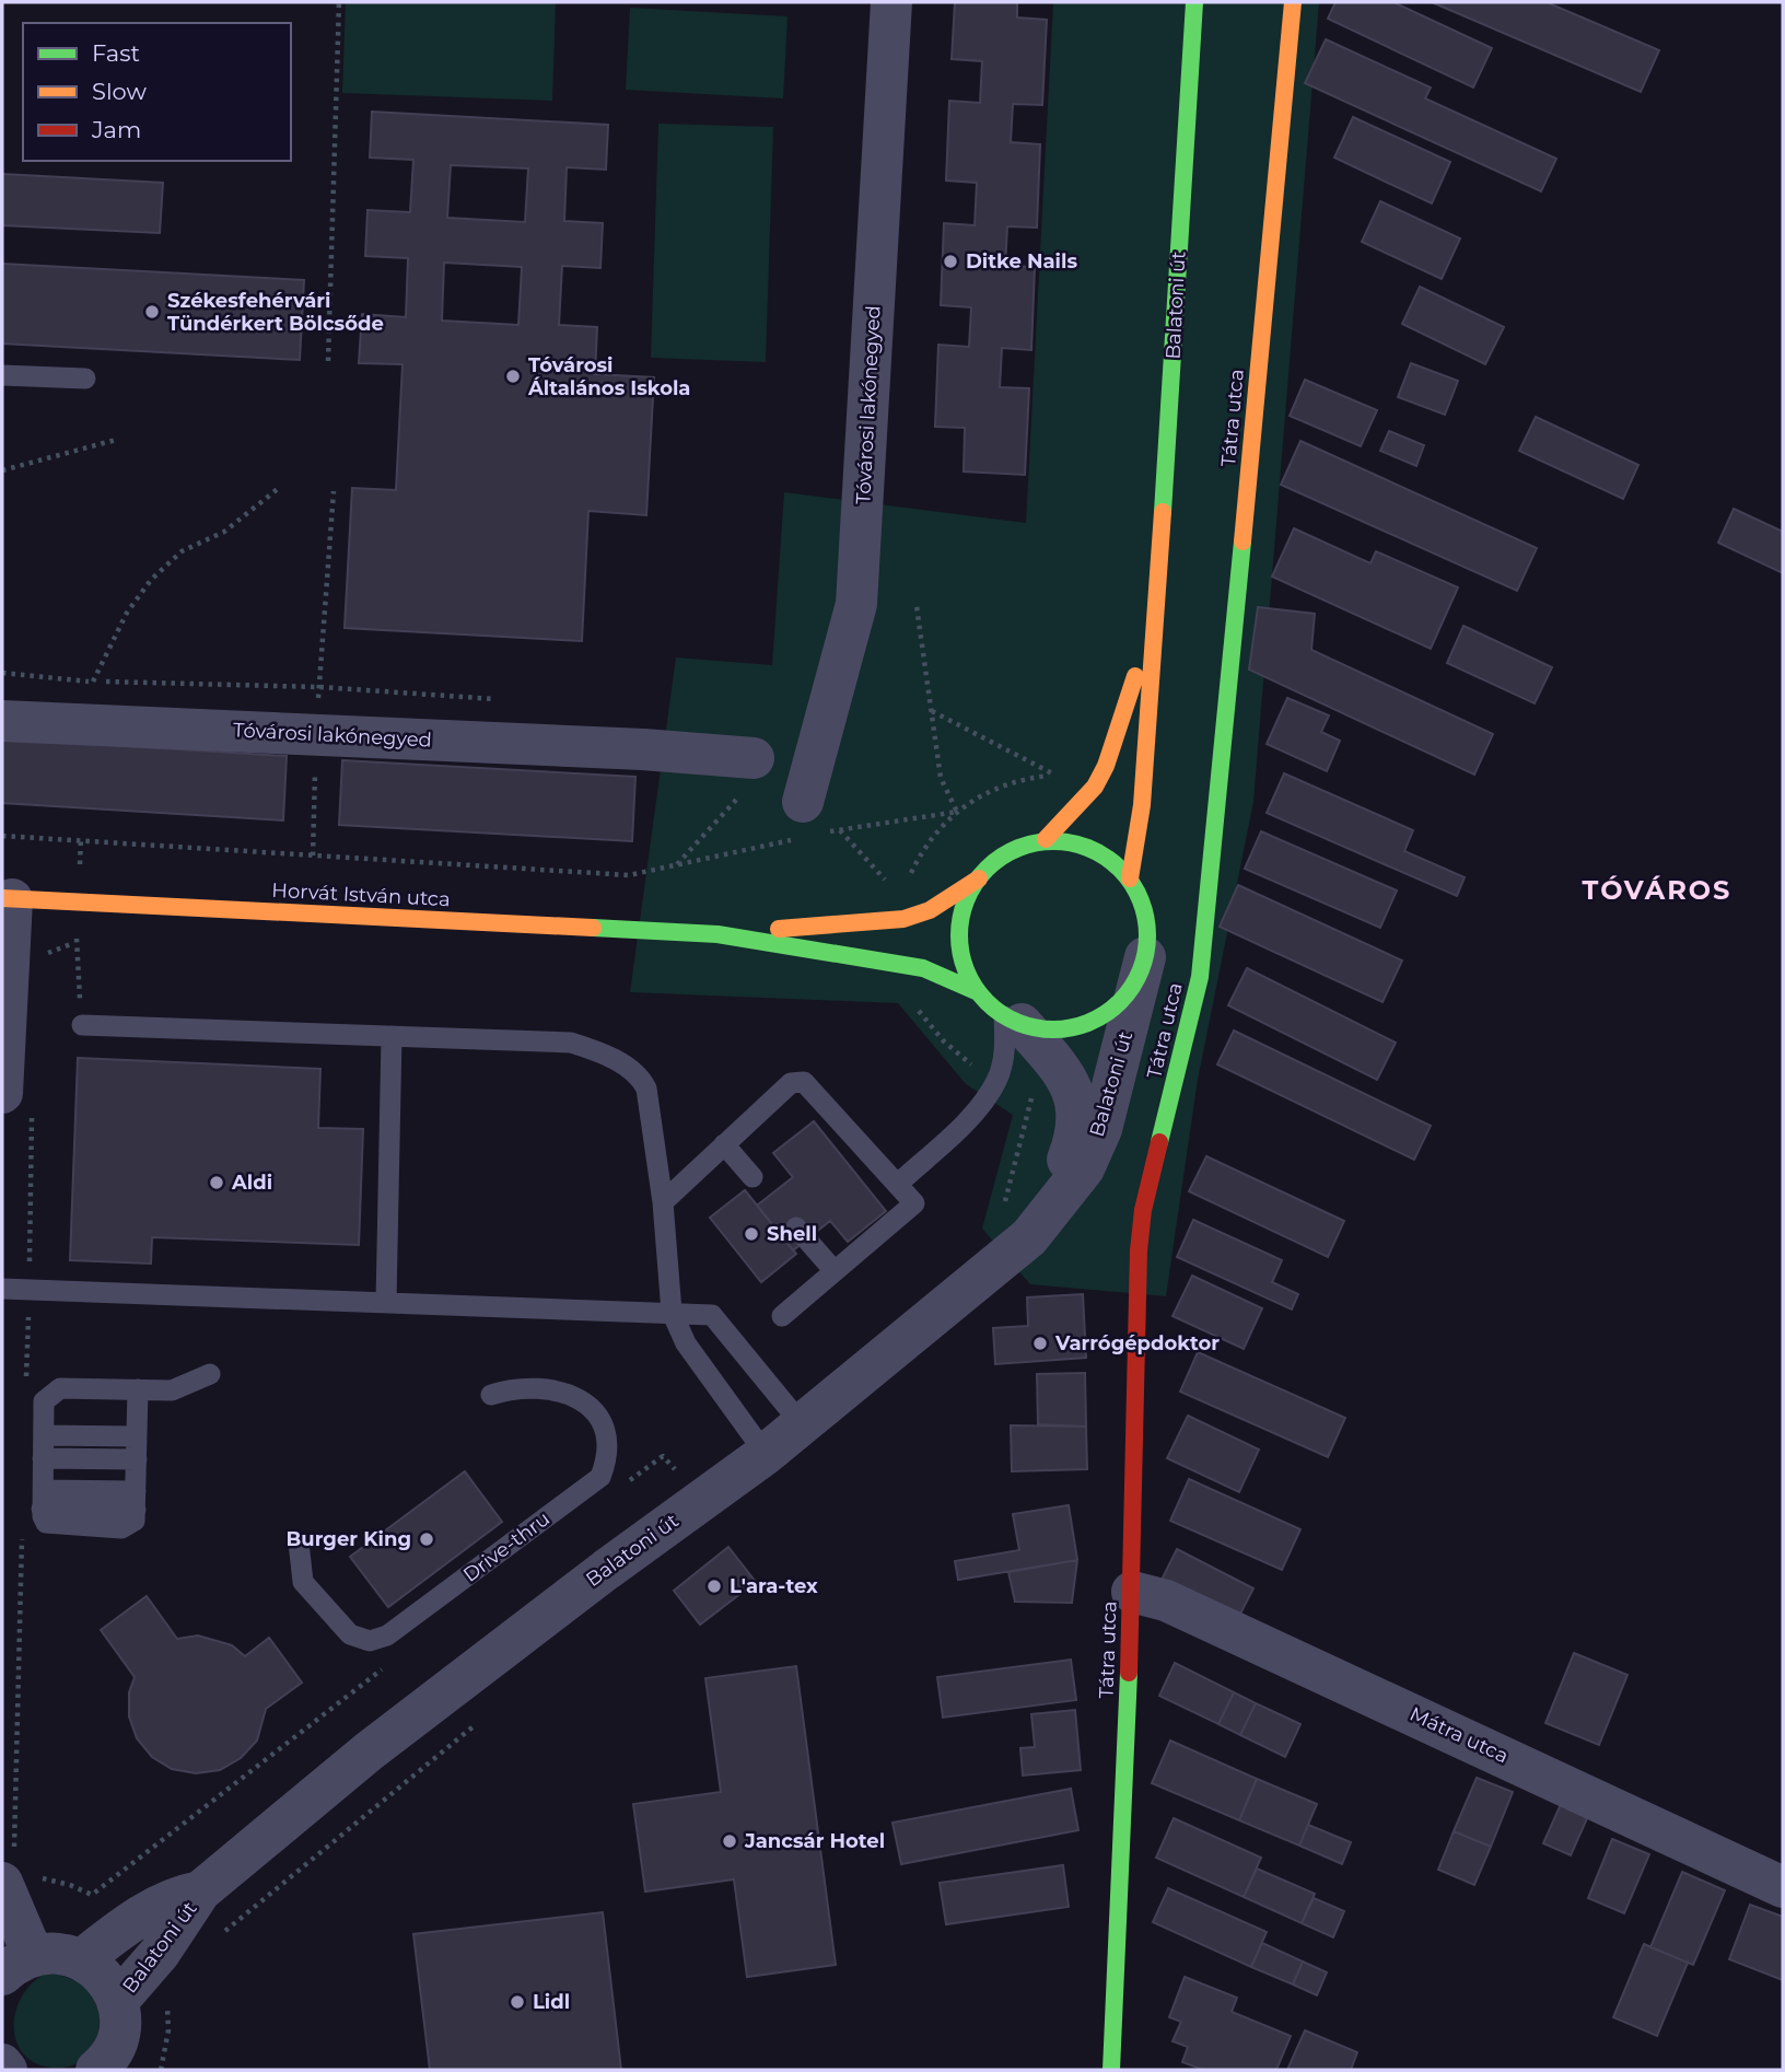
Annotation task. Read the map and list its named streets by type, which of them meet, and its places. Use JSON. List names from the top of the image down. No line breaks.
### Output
{"streets":{"main road":["Balatoni út","Tátra utca","Horvát István utca"],"street":["Tóvárosi lakónegyed","Mátra utca"],"lane":["Drive-thru"]},"crossings":[["Balatoni út","Horvát István utca"],["Tátra utca","Mátra utca"]],"districts":["TÓVÁROS"],"places":["Ditke Nails","Székesfehérvári Tündérkert Bölcsőde","Tóvárosi Általános Iskola","Aldi","Shell","Varrógépdoktor","Burger King","L'ara-tex","Jancsár Hotel","Lidl"],"legend":["Fast","Slow","Jam"]}
